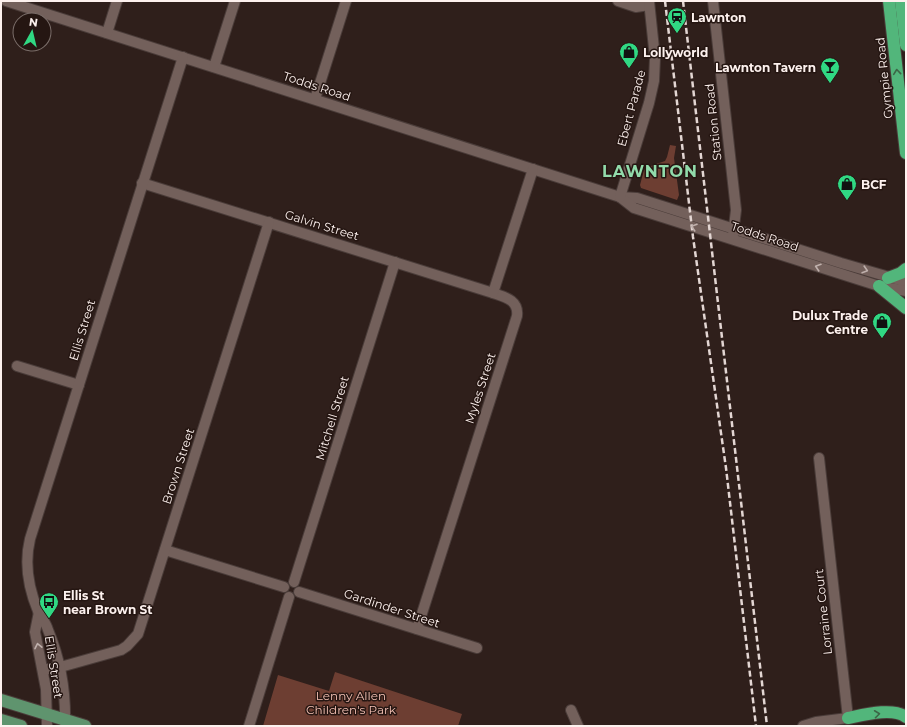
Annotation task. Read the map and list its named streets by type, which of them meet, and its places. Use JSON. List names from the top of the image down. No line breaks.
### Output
{"streets":{"highway":["Gympie Road"],"street":["Todds Road","Ebert Parade","Station Road","Galvin Street","Ellis Street","Myles Street","Mitchell Street","Brown Street","Gardinder Street","Lorraine Court"]},"crossings":[["Todds Road","Ebert Parade"],["Todds Road","Station Road"],["Todds Road","Ellis Street"],["Galvin Street","Ellis Street"],["Galvin Street","Myles Street"],["Galvin Street","Mitchell Street"],["Galvin Street","Brown Street"],["Ellis Street","Brown Street"],["Myles Street","Gardinder Street"],["Mitchell Street","Gardinder Street"]],"one_way":["Gympie Road"],"districts":["LAWNTON"],"parks":["Lenny Allen Children's Park"],"places":{"station":["Lawnton"],"shop":["Lollyworld","BCF","Dulux Trade Centre"],"bar":["Lawnton Tavern"],"bus stop":["Ellis St near Brown St"]},"north":"top"}
